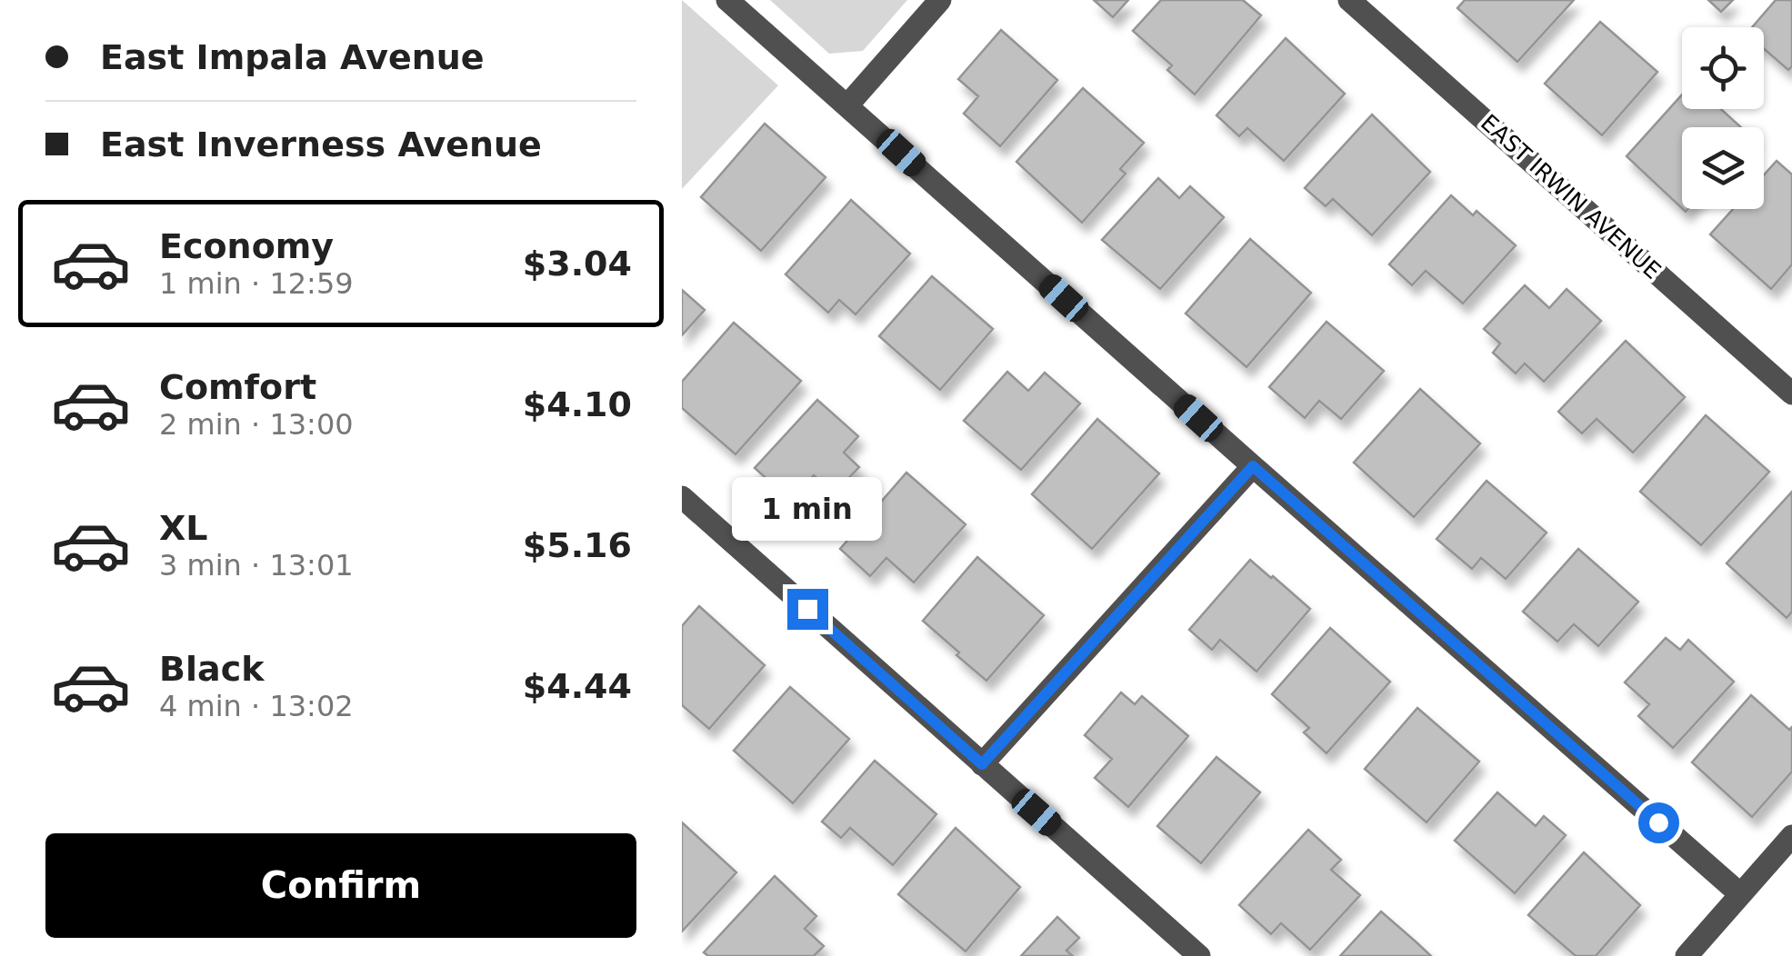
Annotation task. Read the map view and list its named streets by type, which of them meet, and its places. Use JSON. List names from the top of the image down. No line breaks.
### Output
{"streets":{"street":["EAST IRWIN AVENUE"]},"page":{"banner":["East Impala Avenue","East Inverness Avenue"],"list":[{"name":"Economy","note":"1 min · 12:59","value":"$3.04"},{"name":"Comfort","note":"2 min · 13:00","value":"$4.10"},{"name":"XL","note":"3 min · 13:01","value":"$5.16"},{"name":"Black","note":"4 min · 13:02","value":"$4.44"}],"bubble":"1 min","buttons":"Confirm"}}
